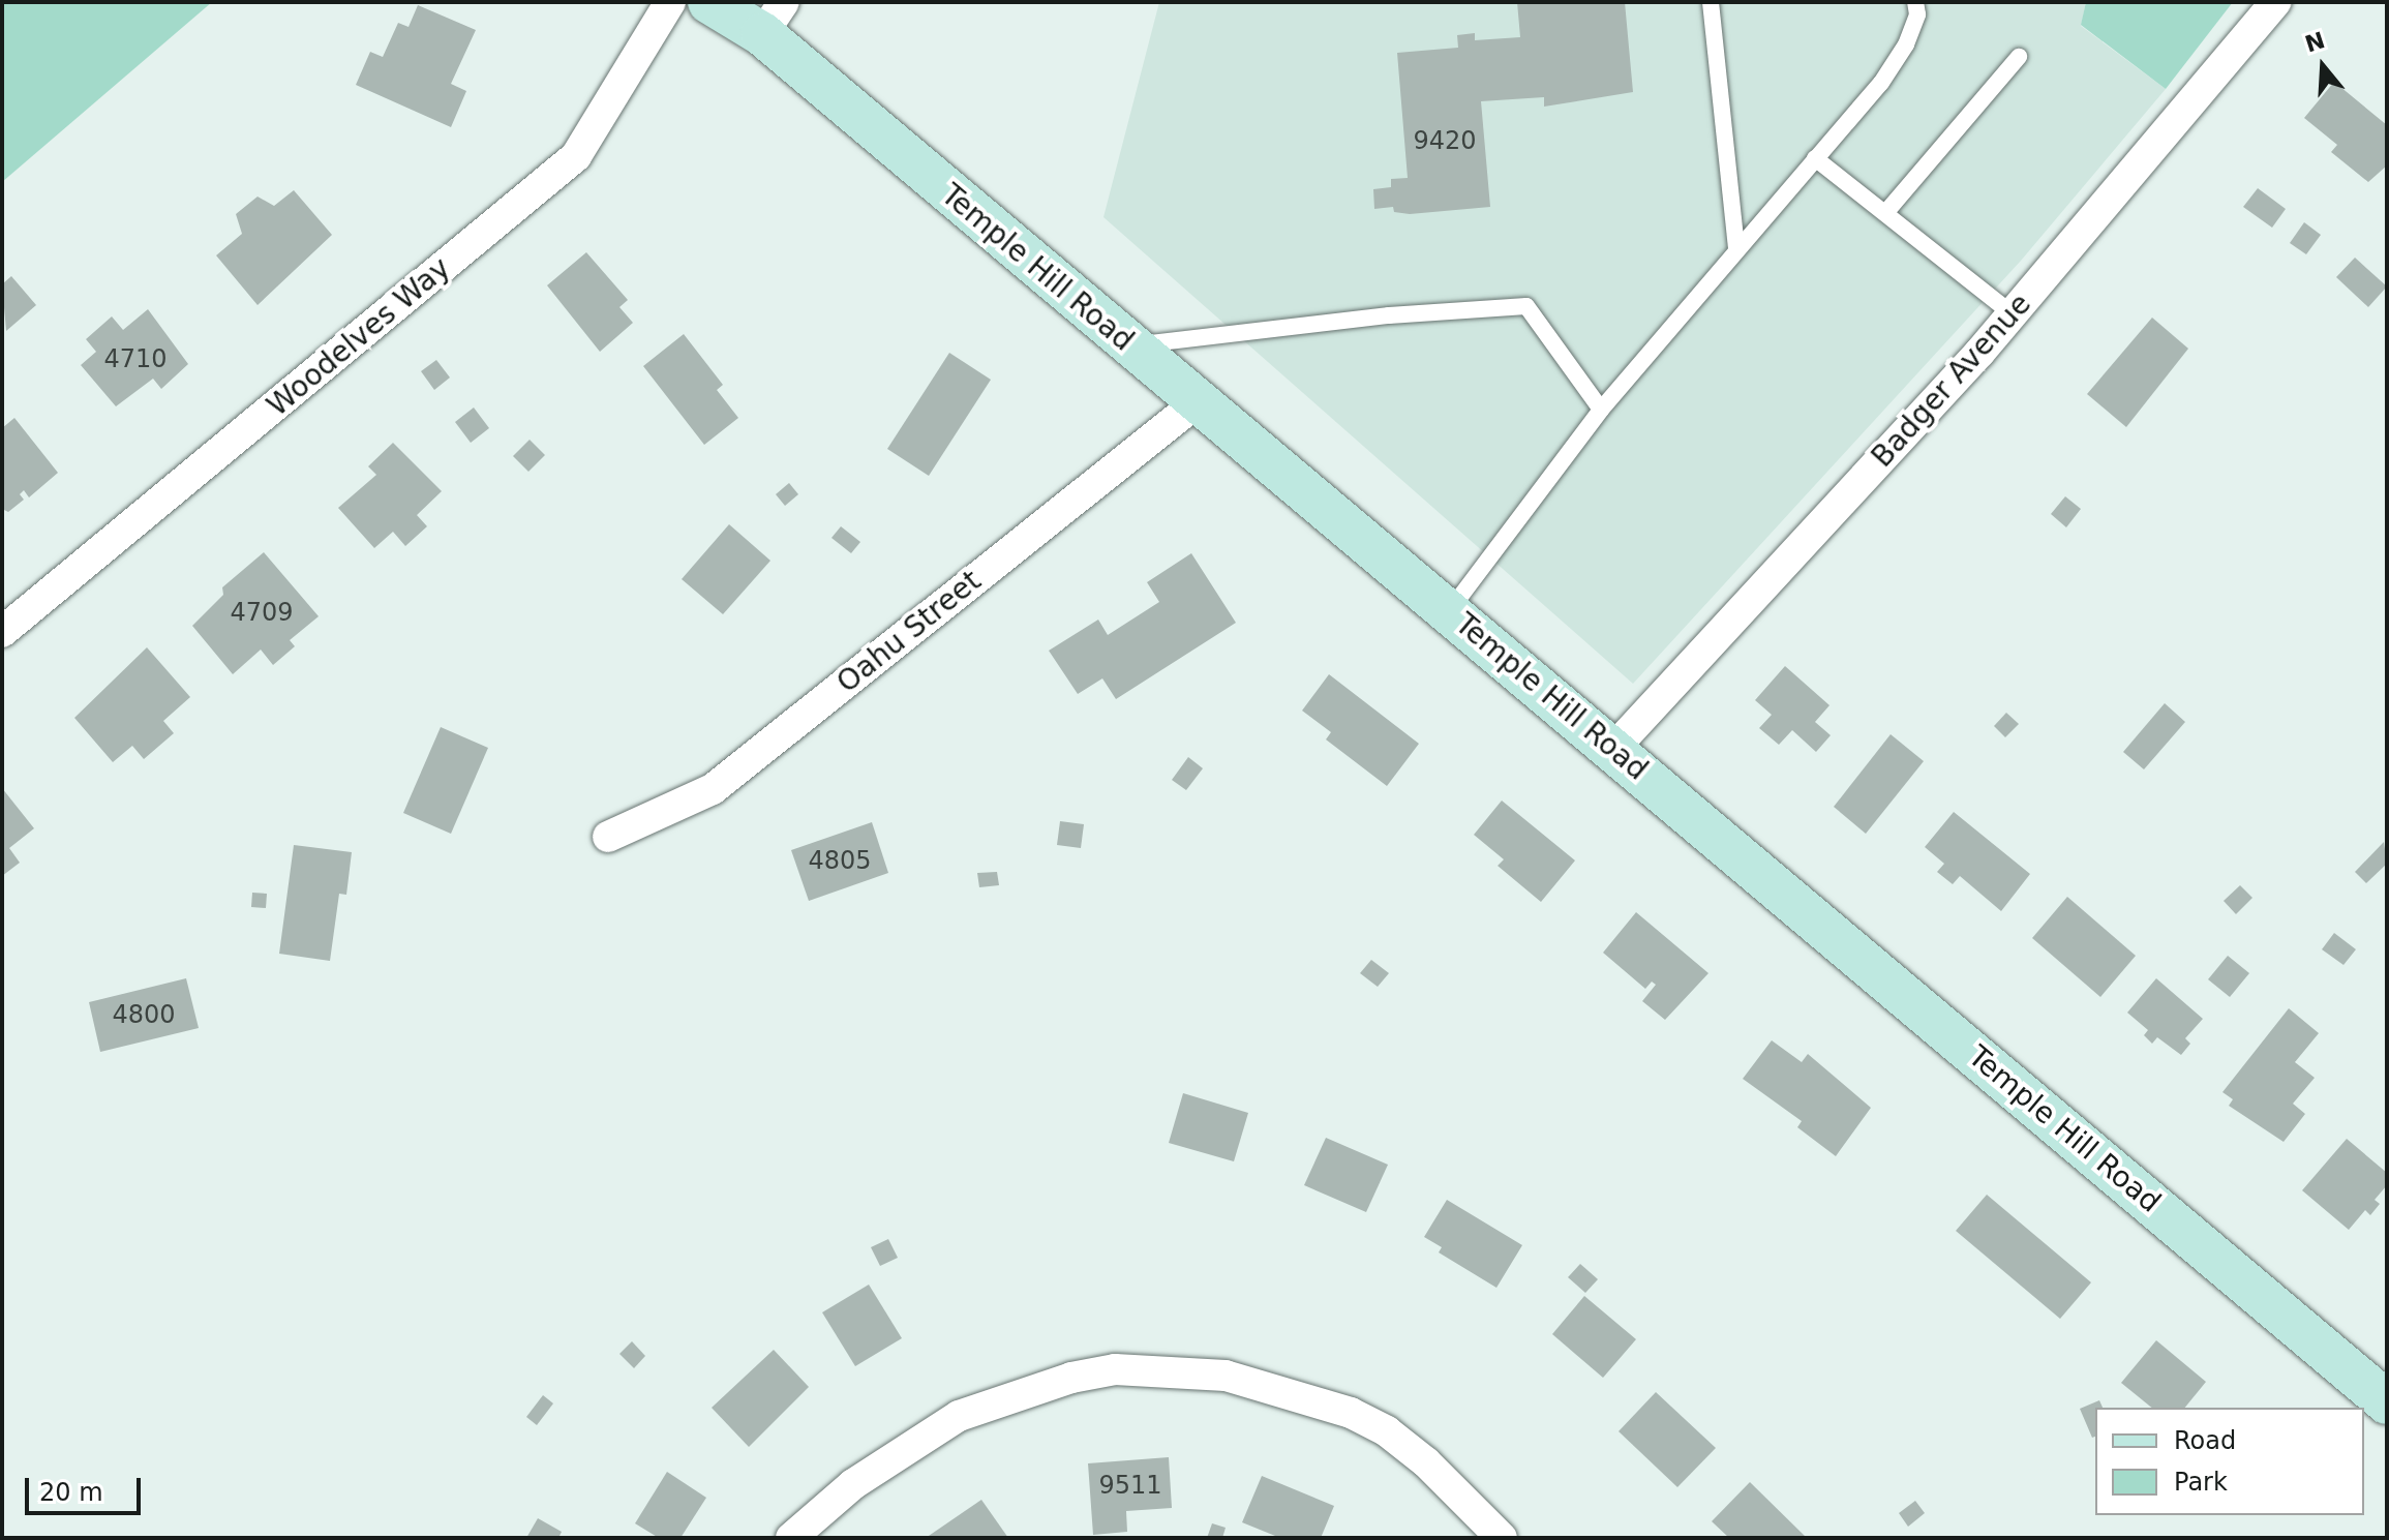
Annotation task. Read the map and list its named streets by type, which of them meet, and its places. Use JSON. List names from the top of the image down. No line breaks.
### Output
{"streets":{"main road":["Temple Hill Road"],"street":["Woodelves Way","Badger Avenue","Oahu Street"]},"crossings":[["Temple Hill Road","Badger Avenue"],["Temple Hill Road","Oahu Street"]],"house_numbers":["9420","4710","4709","4805","4800","9511"],"legend":["Road","Park"],"scale_bar":"20 m","north":"top"}
